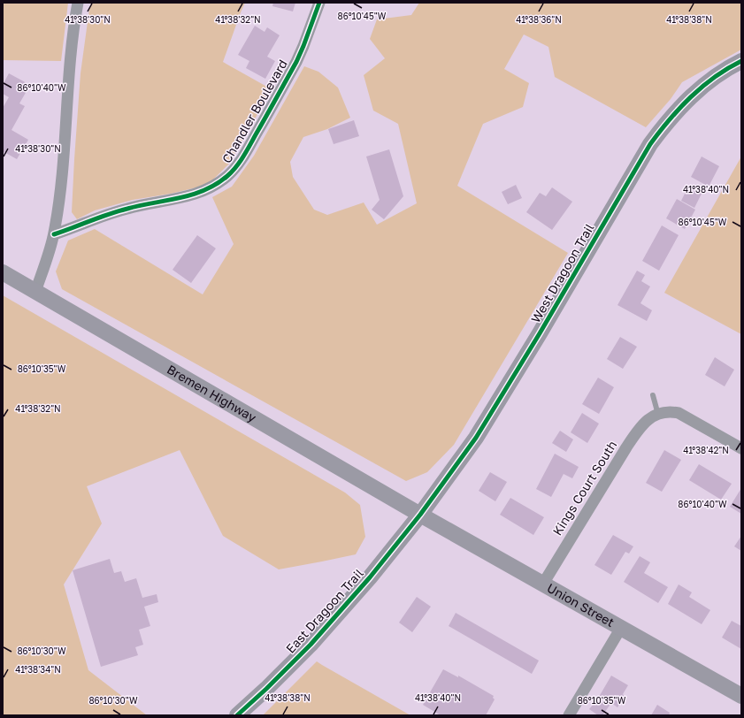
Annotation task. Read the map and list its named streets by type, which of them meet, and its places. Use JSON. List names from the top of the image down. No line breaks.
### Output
{"streets":{"main road":["West Dragoon Trail","Bremen Highway","Union Street","East Dragoon Trail"],"street":["Chandler Boulevard","Kings Court South"]},"crossings":[["West Dragoon Trail","Bremen Highway"],["West Dragoon Trail","Union Street"],["West Dragoon Trail","East Dragoon Trail"],["Bremen Highway","Union Street"],["Bremen Highway","East Dragoon Trail"],["Kings Court South","Union Street"],["Union Street","East Dragoon Trail"]],"coordinates":["86°10'45\"W","41°38'30\"N","41°38'32\"N","41°38'36\"N","41°38'38\"N","86°10'40\"W","41°38'40\"N","86°10'35\"W","41°38'42\"N","86°10'30\"W","41°38'34\"N"]}
